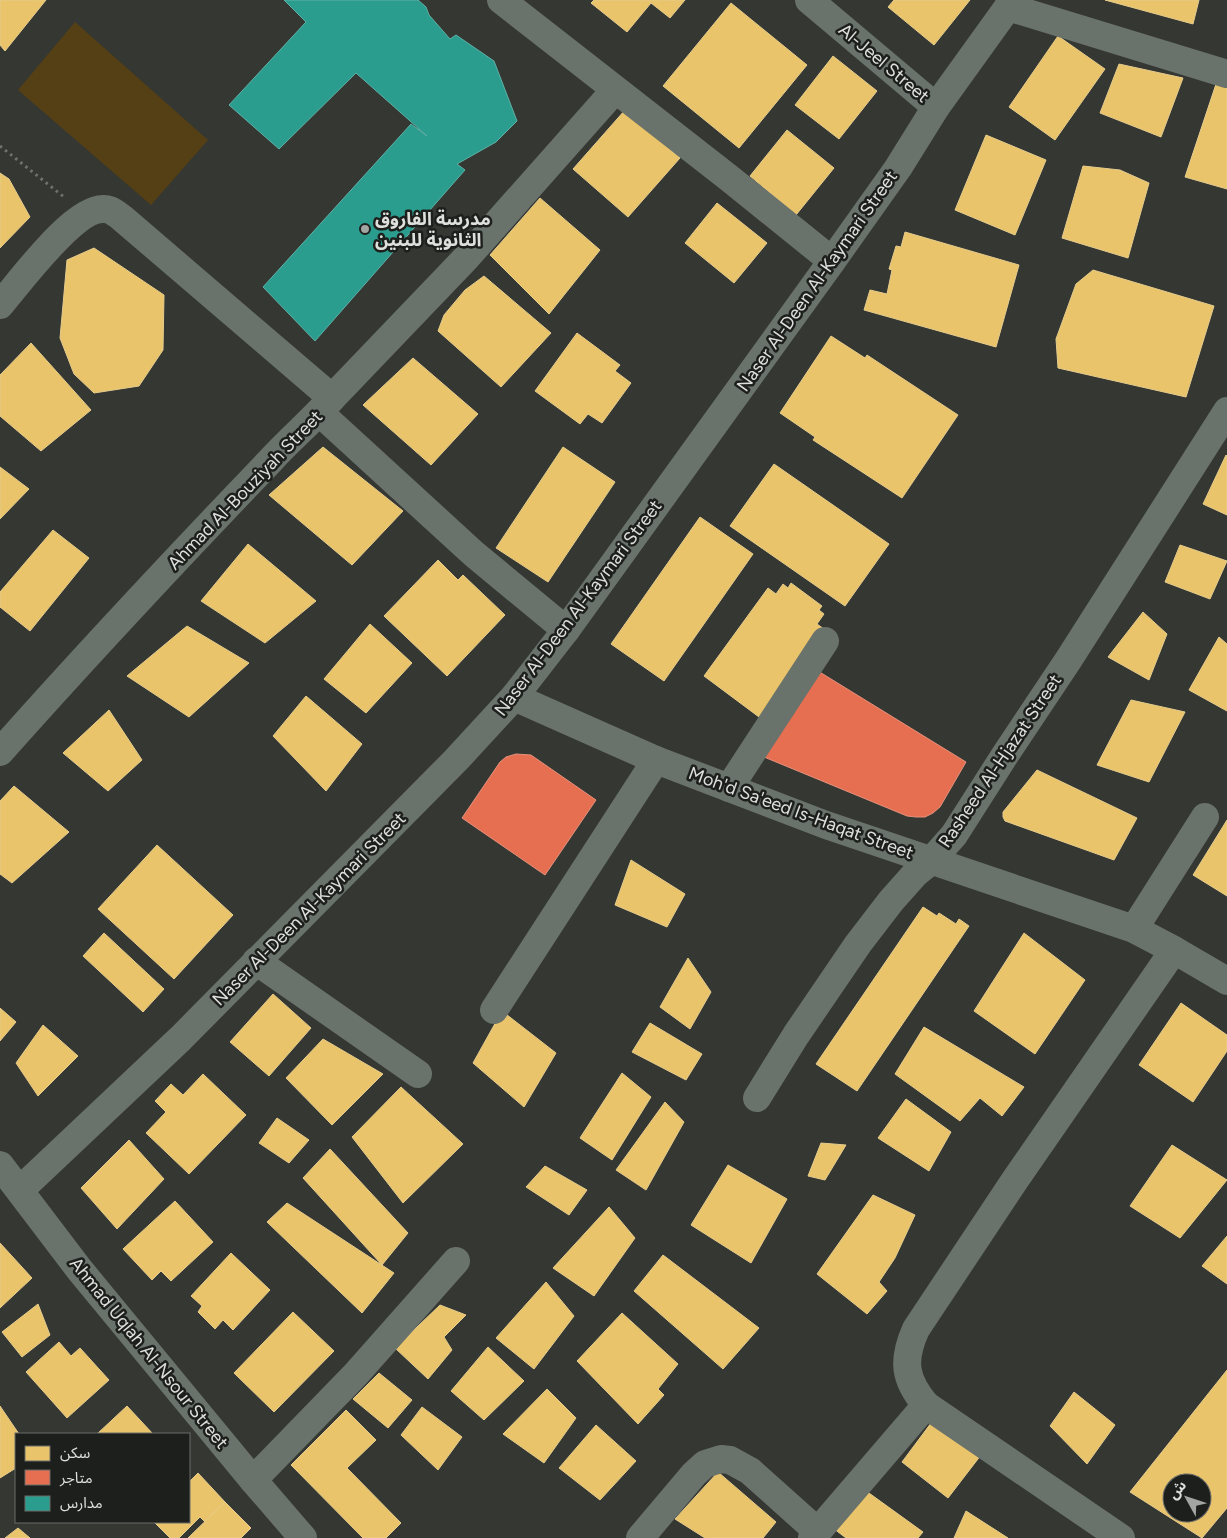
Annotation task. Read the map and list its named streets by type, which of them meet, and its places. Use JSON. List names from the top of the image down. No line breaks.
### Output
{"streets":{"street":["Al-Jeel Street","Naser Al-Deen Al-Kaymari Street","Ahmad Al-Bouziyah Street","Rasheed Al-Hjazat Street","Moh'd Sa'eed Is-Haqat Street","Ahmad Uqlah Al-Nsour Street"]},"crossings":[["Al-Jeel Street","Naser Al-Deen Al-Kaymari Street"],["Naser Al-Deen Al-Kaymari Street","Moh'd Sa'eed Is-Haqat Street"],["Naser Al-Deen Al-Kaymari Street","Ahmad Uqlah Al-Nsour Street"],["Rasheed Al-Hjazat Street","Moh'd Sa'eed Is-Haqat Street"]],"places":["مدرسة الفاروق الثانوية للبنين"],"legend":["سكن","متاجر","مدارس"],"north":"top left"}
